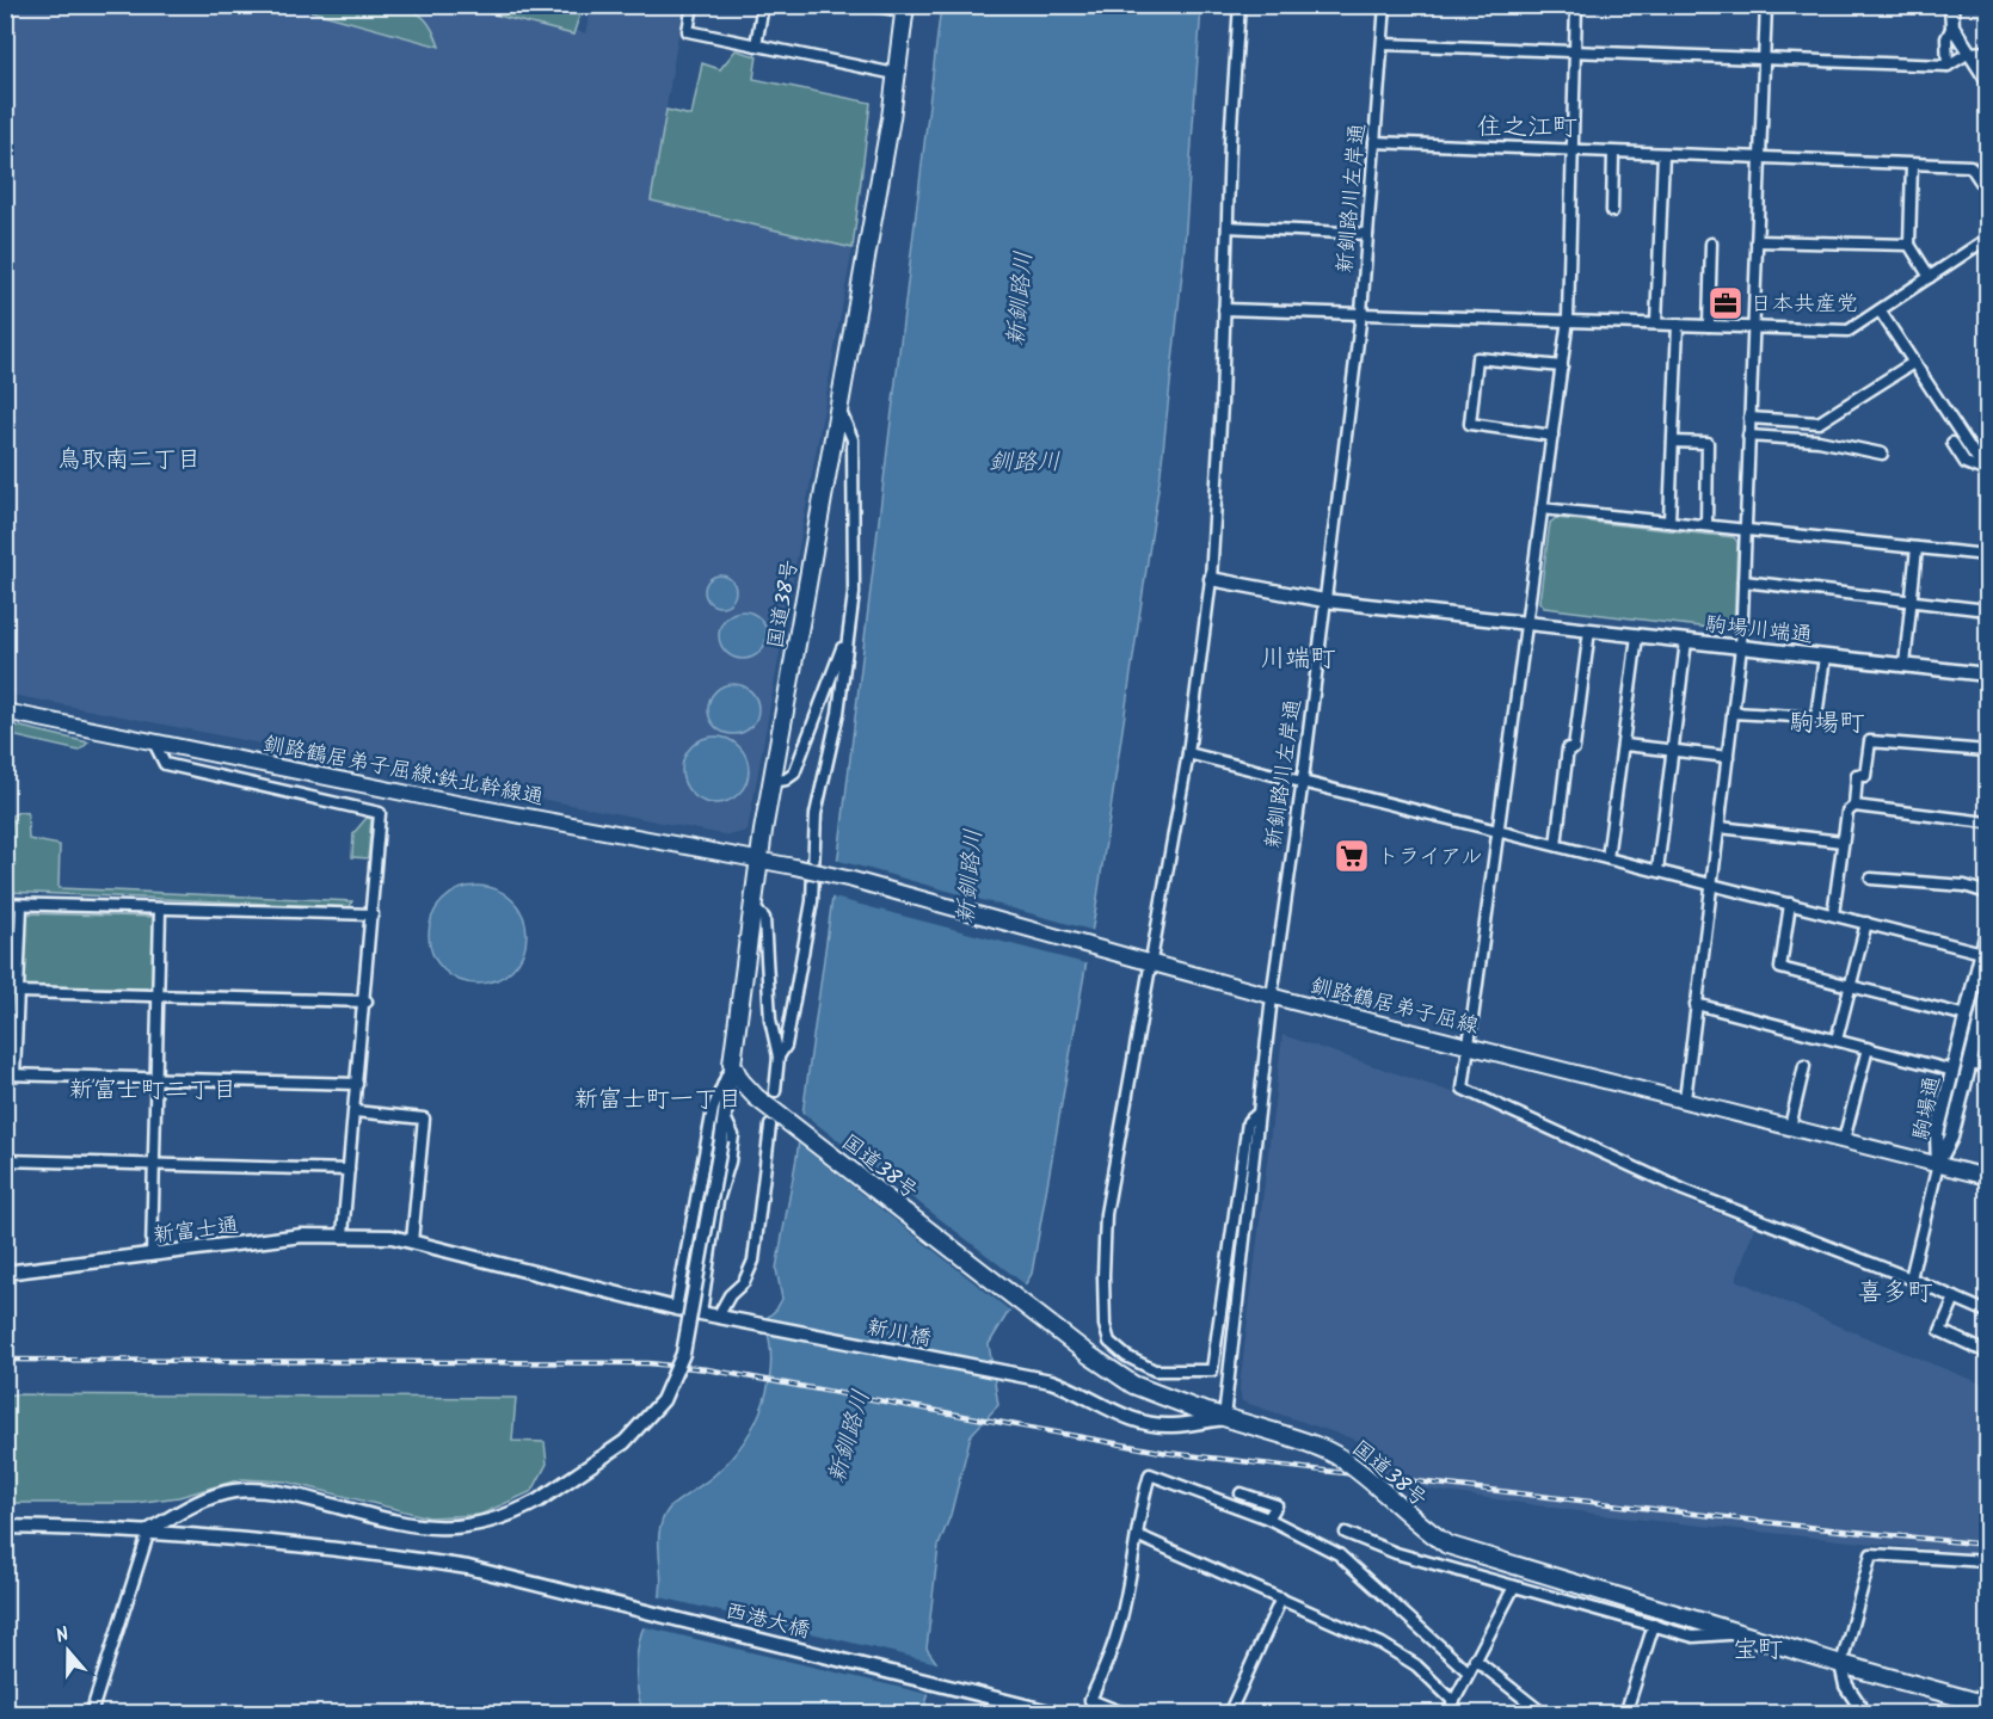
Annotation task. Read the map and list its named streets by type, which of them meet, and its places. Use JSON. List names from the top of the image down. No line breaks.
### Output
{"streets":{"highway":["国道38号"],"main road":["釧路鶴居弟子屈線:鉄北幹線通","釧路鶴居弟子屈線"],"street":["新釧路川左岸通","駒場川端通","駒場通","新富士通","新川橋","西港大橋"]},"crossings":[["新釧路川左岸通","国道38号"],["新釧路川左岸通","駒場川端通"],["新釧路川左岸通","釧路鶴居弟子屈線"],["新釧路川左岸通","新川橋"],["国道38号","釧路鶴居弟子屈線:鉄北幹線通"],["国道38号","新川橋"],["釧路鶴居弟子屈線:鉄北幹線通","釧路鶴居弟子屈線"],["釧路鶴居弟子屈線","駒場通"],["新富士通","新川橋"]],"districts":["住之江町","鳥取南二丁目","川端町","駒場町","新富士町二丁目","新富士町一丁目","喜多町","宝町"],"water":["新釧路川","釧路川"],"places":{"office":["日本共産党"],"supermarket":["トライアル"]},"north":"top"}
